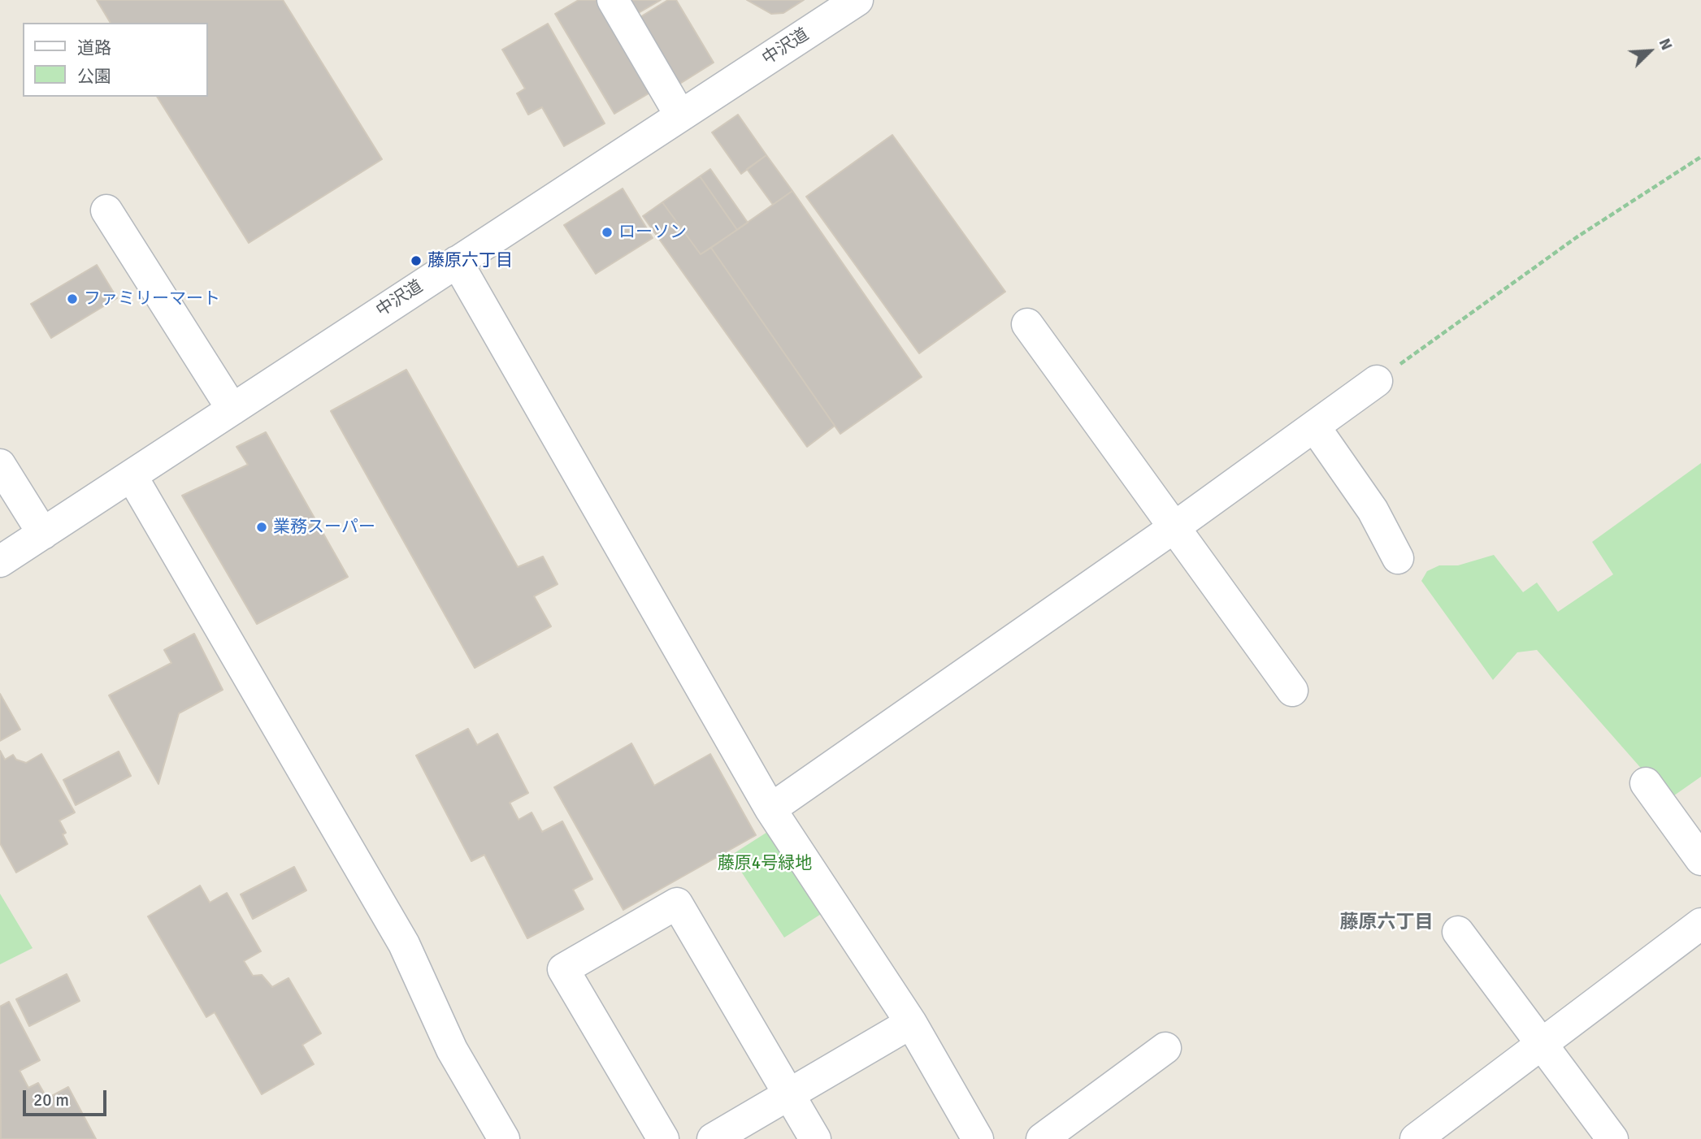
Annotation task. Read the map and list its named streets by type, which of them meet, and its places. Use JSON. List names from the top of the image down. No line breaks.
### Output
{"streets":{"street":["中沢道"]},"districts":["藤原六丁目"],"parks":["藤原4号緑地"],"places":["ローソン","藤原六丁目","ファミリーマート","業務スーパー"],"legend":["道路","公園"],"scale_bar":"20 m","north":"top right"}
